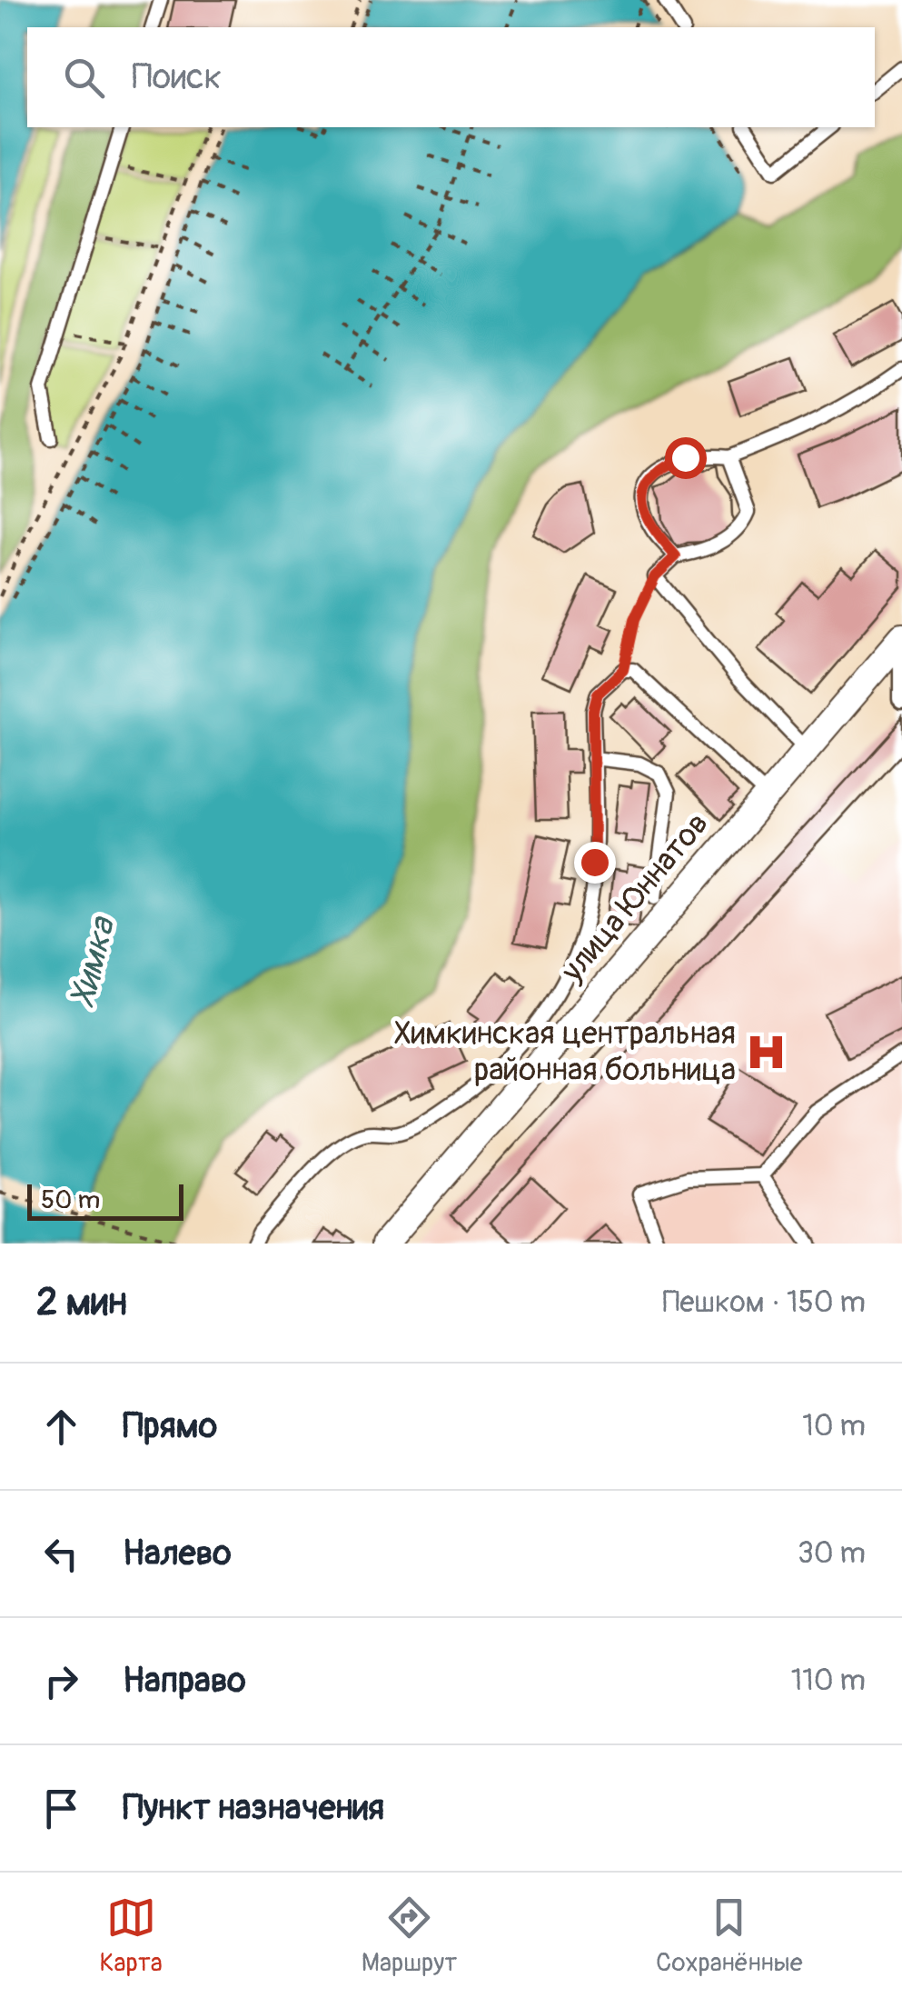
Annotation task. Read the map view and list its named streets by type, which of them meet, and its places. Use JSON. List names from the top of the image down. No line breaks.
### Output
{"streets":{"street":["улица Юннатов"]},"water":["Химка"],"places":{"hospital":["Химкинская центральная районная больница"]},"scale_bar":"50 m","page":{"search":"Поиск","scale":"50 m","heading":["2 мин","Пешком · 150 m"],"list":[["Прямо","10 m"],["Налево","30 m"],["Направо","110 m"],"Пункт назначения"],"nav":["Карта","Маршрут","Сохранённые"]}}
